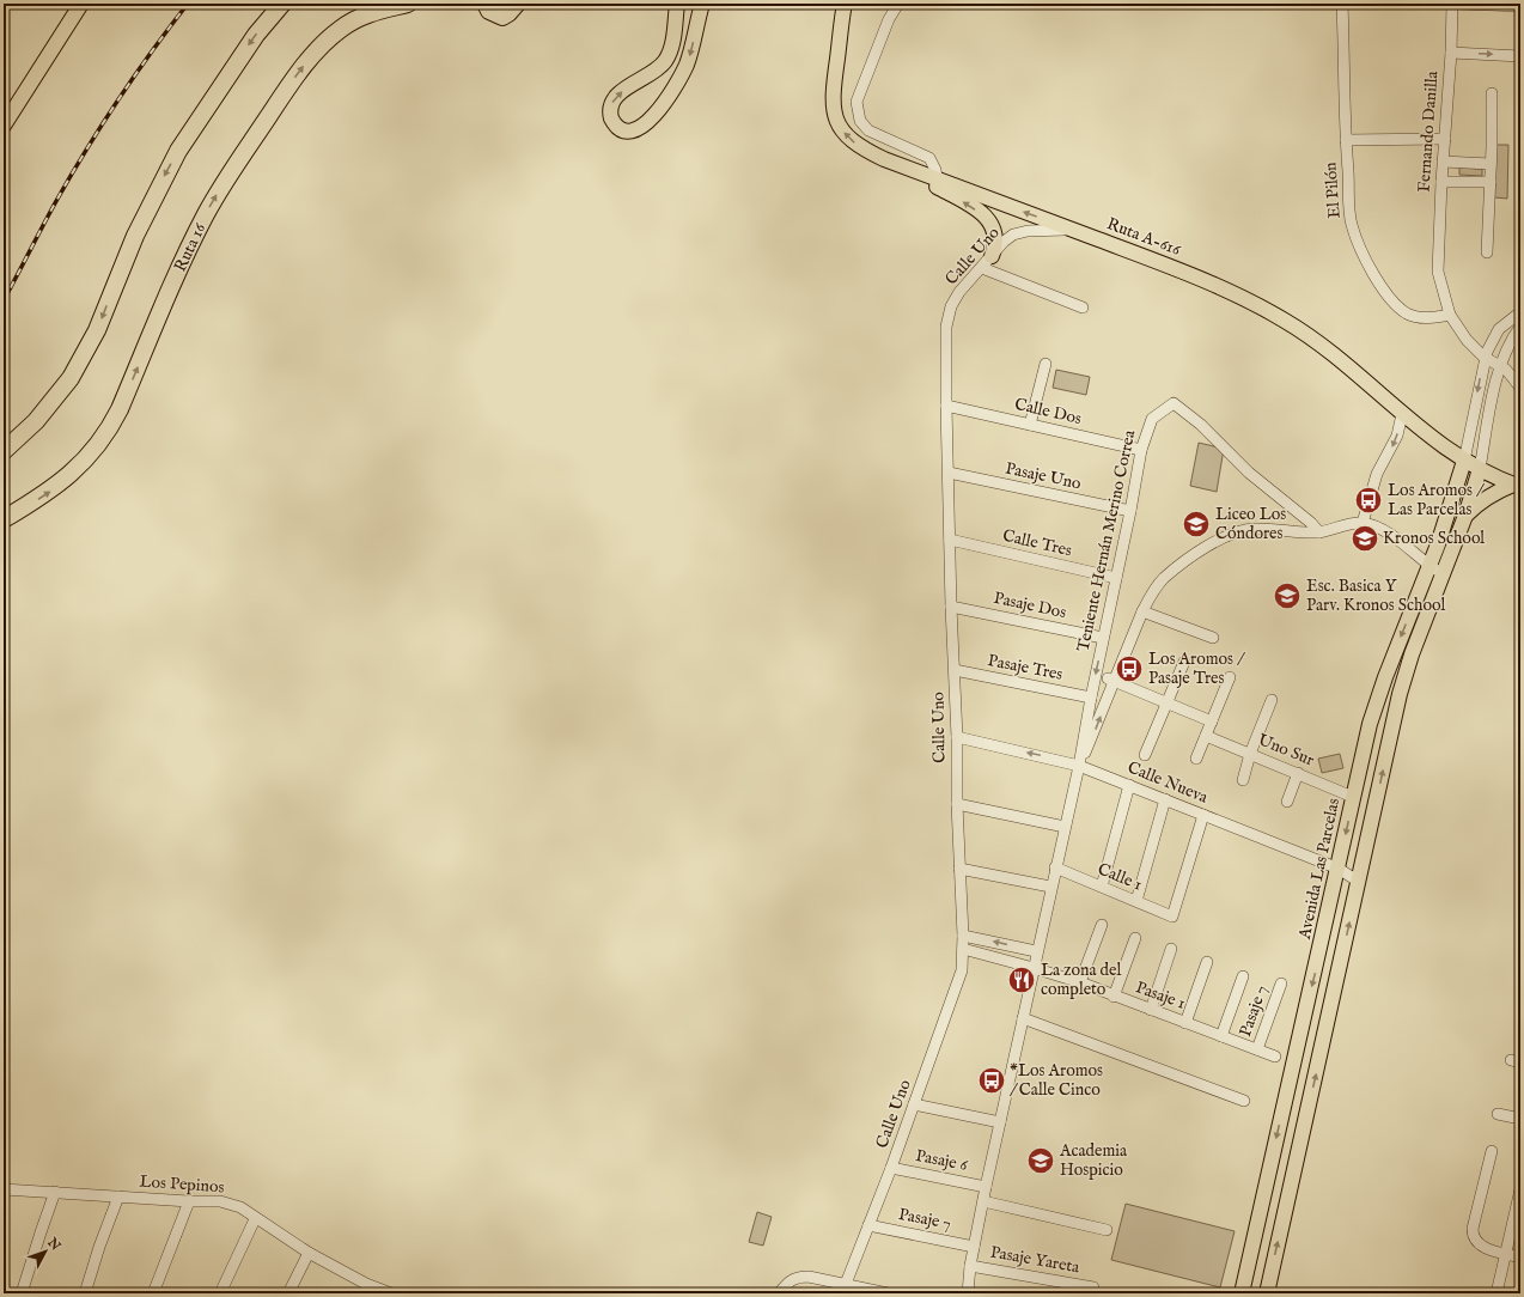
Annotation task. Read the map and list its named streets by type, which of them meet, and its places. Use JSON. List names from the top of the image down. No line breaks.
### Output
{"streets":{"highway":["Ruta 16"],"main road":["Ruta A-616","Avenida Las Parcelas"],"street":["Fernando Danilla","El Pilón","Calle Uno","Calle Dos","Pasaje Uno","Teniente Hernán Merino Correa","Calle Tres","Pasaje Dos","Pasaje Tres","Uno Sur","Calle Nueva","Calle 1","Pasaje 1","Pasaje 7","Pasaje 6","Los Pepinos","Pasaje Yareta"]},"crossings":[["Fernando Danilla","El Pilón"],["Ruta A-616","Calle Uno"],["Ruta A-616","Avenida Las Parcelas"],["Calle Uno","Calle Dos"],["Calle Uno","Pasaje Uno"],["Calle Uno","Calle Tres"],["Calle Uno","Pasaje Dos"],["Calle Uno","Pasaje Tres"],["Calle Uno","Calle Nueva"],["Calle Uno","Pasaje 1"],["Calle Uno","Pasaje 7"],["Calle Uno","Pasaje 6"],["Calle Dos","Teniente Hernán Merino Correa"],["Pasaje Uno","Teniente Hernán Merino Correa"],["Teniente Hernán Merino Correa","Calle Tres"],["Teniente Hernán Merino Correa","Pasaje Dos"],["Teniente Hernán Merino Correa","Pasaje Tres"],["Teniente Hernán Merino Correa","Calle Nueva"],["Teniente Hernán Merino Correa","Calle 1"],["Teniente Hernán Merino Correa","Pasaje 1"],["Teniente Hernán Merino Correa","Pasaje 7"],["Teniente Hernán Merino Correa","Pasaje 6"],["Teniente Hernán Merino Correa","Pasaje Yareta"],["Uno Sur","Avenida Las Parcelas"],["Calle Nueva","Avenida Las Parcelas"],["Calle Nueva","Calle 1"],["Pasaje 1","Pasaje 7"]],"one_way":["Ruta A-616"],"places":{"bus stop":["Los Aromos / Las Parcelas","Los Aromos / Pasaje Tres","*Los Aromos / Calle Cinco"],"school or university":["Liceo Los Cóndores","Kronos School","Esc. Basica Y Parv. Kronos School","Academia Hospicio"],"restaurant":["La zona del completo"]},"north":"top right"}
